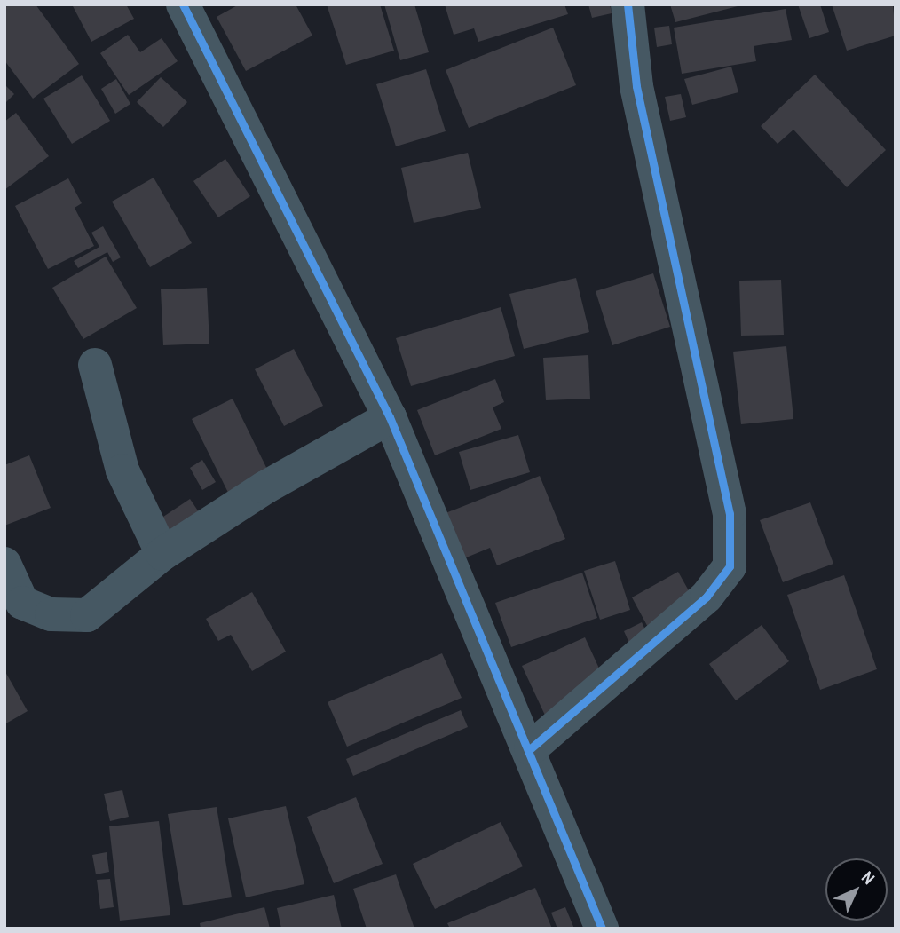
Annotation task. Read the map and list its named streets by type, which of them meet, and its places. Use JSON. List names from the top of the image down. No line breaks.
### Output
{"north":"top right"}
